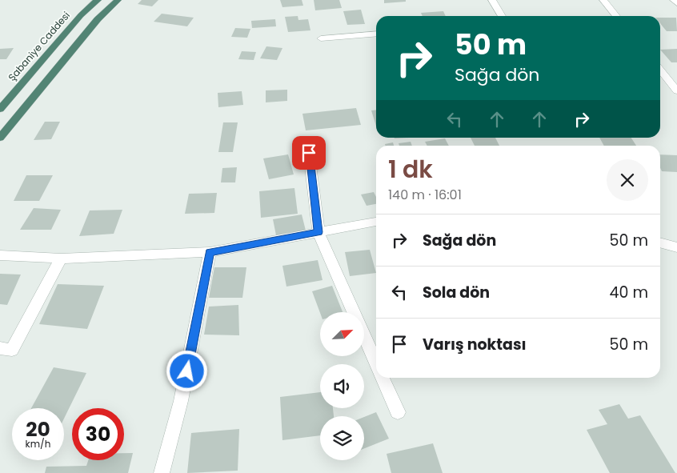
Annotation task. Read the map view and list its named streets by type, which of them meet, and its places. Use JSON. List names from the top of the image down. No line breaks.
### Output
{"streets":{"highway":["Şabaniye Caddesi"]},"north":"top right","page":{"turn":["50 m","Sağa dön"],"heading":["1 dk","140 m · 16:01"],"list":[{"name":"Sağa dön","value":"50 m"},{"name":"Sola dön","value":"40 m"},{"name":"Varış noktası","value":"50 m"}],"speed":"20 km/h","limit":"30"}}
